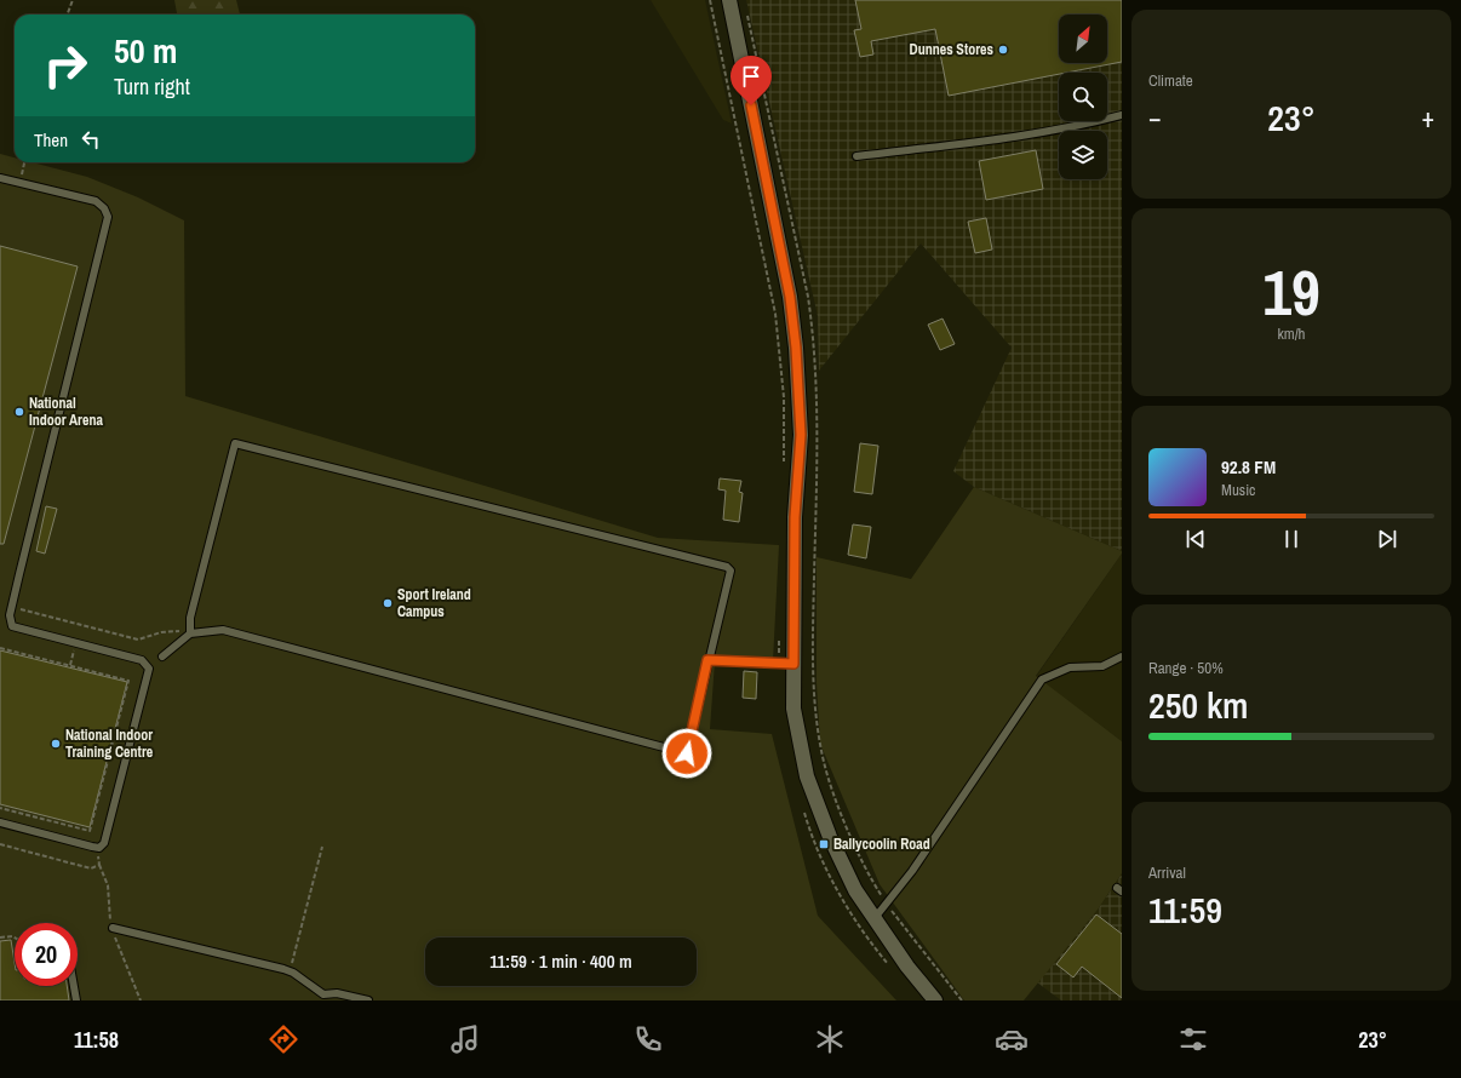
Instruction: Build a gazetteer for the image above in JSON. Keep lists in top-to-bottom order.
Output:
{
  "places": {
    "other": [
      "Dunnes Stores",
      "National Indoor Arena",
      "Sport Ireland Campus",
      "National Indoor Training Centre"
    ],
    "transit": ["Ballycoolin Road"]
  },
  "north": "top right",
  "page": {
    "tile": [
      "Climate",
      ["19", "km/h"],
      ["Range · 50%", "250 km"],
      ["Arrival", "11:59"]
    ],
    "turn": ["50 m", "Turn right"],
    "heat": ["−", "23°", "+"],
    "then": "Then",
    "song": ["92.8 FM", "Music"],
    "limit": "20",
    "trip": "11:59 · 1 min · 400 m",
    "tabs": ["11:58", "23°"]
  }
}
